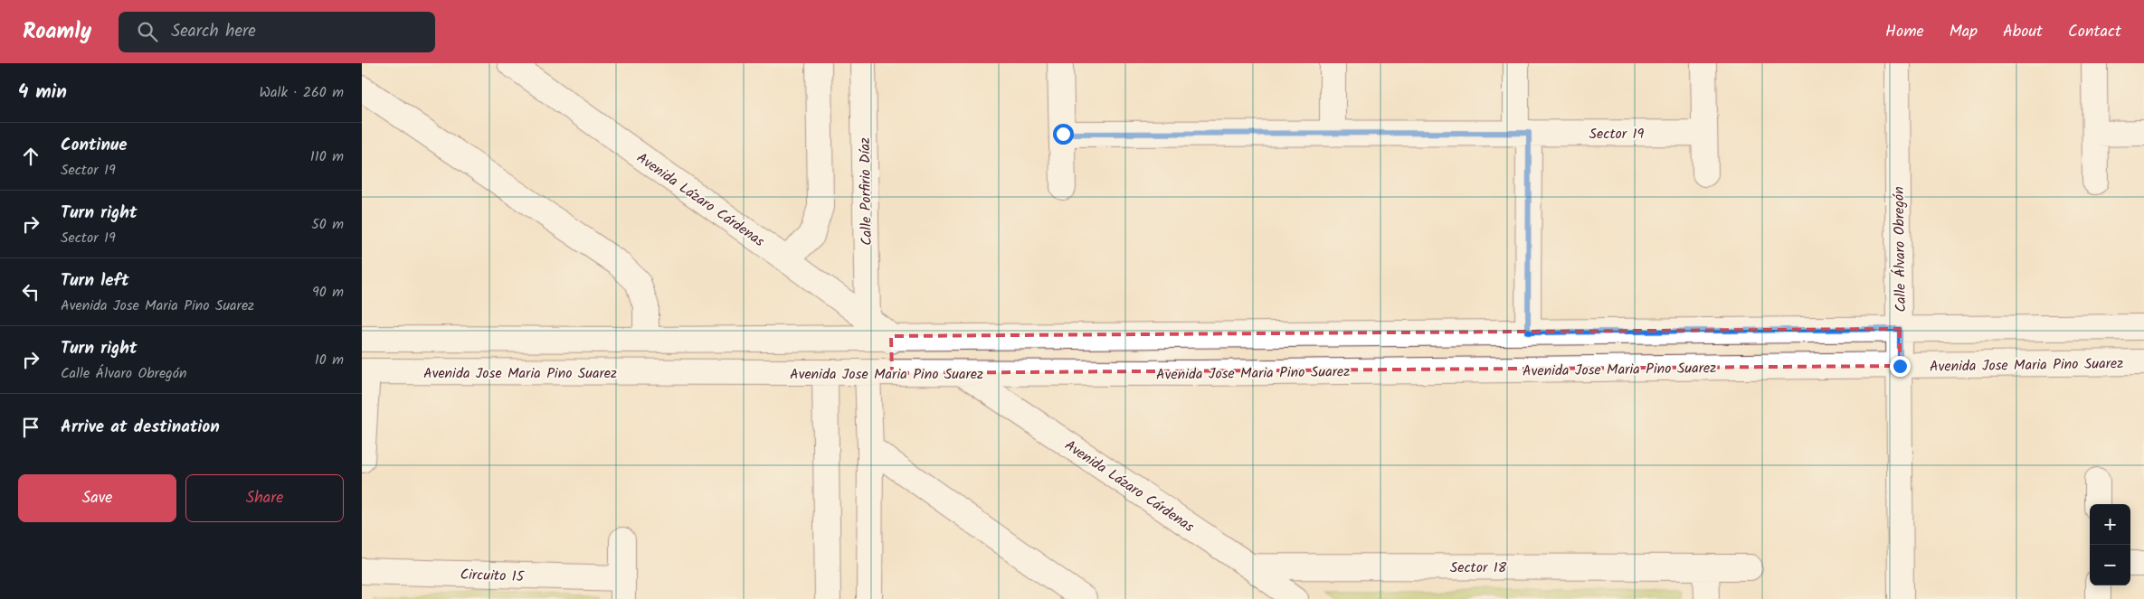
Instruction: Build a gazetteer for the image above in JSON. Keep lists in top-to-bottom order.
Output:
{
  "streets": {
    "street": [
      "Sector 19",
      "Calle Porfirio Díaz",
      "Avenida Lázaro Cárdenas",
      "Calle Álvaro Obregón",
      "Avenida Jose Maria Pino Suarez",
      "Sector 18",
      "Circuito 15"
    ]
  },
  "crossings": [
    ["Calle Porfirio Díaz", "Avenida Lázaro Cárdenas"],
    ["Avenida Lázaro Cárdenas", "Avenida Jose Maria Pino Suarez"],
    ["Avenida Lázaro Cárdenas", "Sector 18"],
    ["Calle Álvaro Obregón", "Avenida Jose Maria Pino Suarez"]
  ],
  "page": {
    "header": "Roamly",
    "search": "Search here",
    "nav": [
      "Home",
      "Map",
      "About",
      "Contact"
    ],
    "heading": ["4 min", "Walk · 260 m"],
    "list": [
      ["Continue", "Sector 19", "110 m"],
      ["Turn right", "Sector 19", "50 m"],
      ["Turn left", "Avenida Jose Maria Pino Suarez", "90 m"],
      ["Turn right", "Calle Álvaro Obregón", "10 m"],
      "Arrive at destination"
    ],
    "buttons": ["Save", "Share"],
    "map_buttons": ["+", "−"]
  }
}
